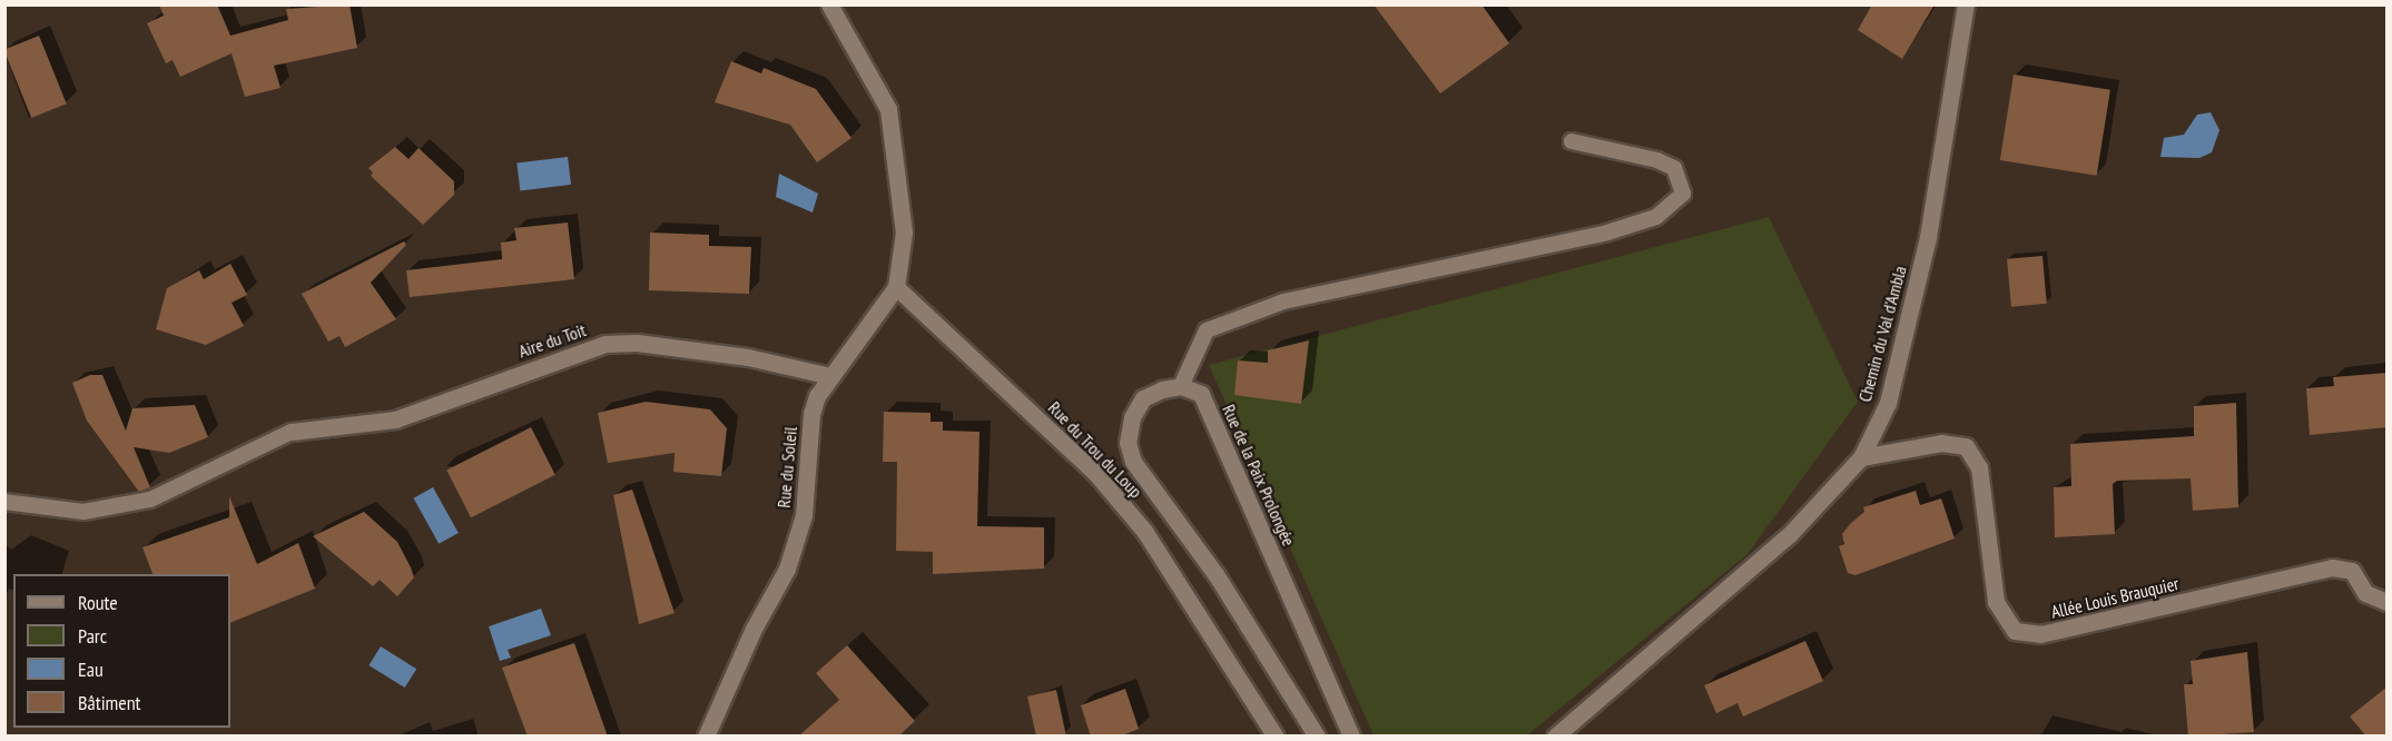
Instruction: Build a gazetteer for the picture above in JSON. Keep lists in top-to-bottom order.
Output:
{
  "streets": {
    "street": [
      "Chemin du Val d'Ambla",
      "Aire du Toit",
      "Rue du Trou du Loup",
      "Rue du Soleil",
      "Rue de la Paix Prolongée",
      "Allée Louis Brauquier"
    ]
  },
  "crossings": [
    ["Chemin du Val d'Ambla", "Allée Louis Brauquier"],
    ["Aire du Toit", "Rue du Soleil"],
    ["Rue du Trou du Loup", "Rue du Soleil"]
  ],
  "legend": [
    "Route",
    "Parc",
    "Eau",
    "Bâtiment"
  ]
}
